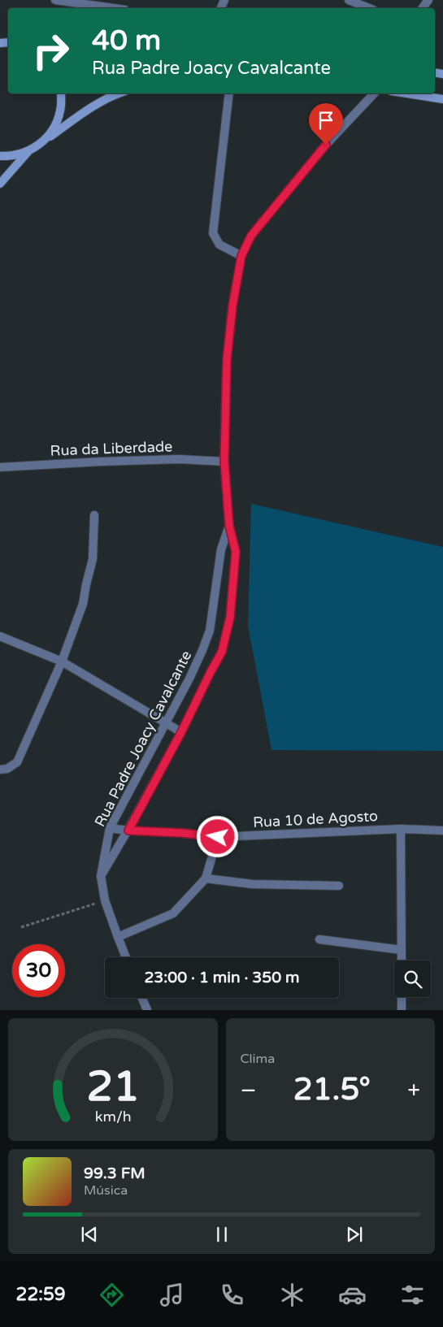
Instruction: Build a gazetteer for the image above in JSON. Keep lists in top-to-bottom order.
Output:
{
  "streets": {
    "street": ["Rua da Liberdade", "Rua Padre Joacy Cavalcante", "Rua 10 de Agosto"]
  },
  "crossings": [
    ["Rua da Liberdade", "Rua Padre Joacy Cavalcante"],
    ["Rua Padre Joacy Cavalcante", "Rua 10 de Agosto"]
  ],
  "page": {
    "turn": ["40 m", "Rua Padre Joacy Cavalcante"],
    "limit": "30",
    "trip": "23:00 · 1 min · 350 m",
    "tile": "Clima",
    "heat": ["−", "21.5°", "+"],
    "song": ["99.3 FM", "Música"],
    "tabs": "22:59",
    "gauge": ["21", "km/h"]
  }
}
